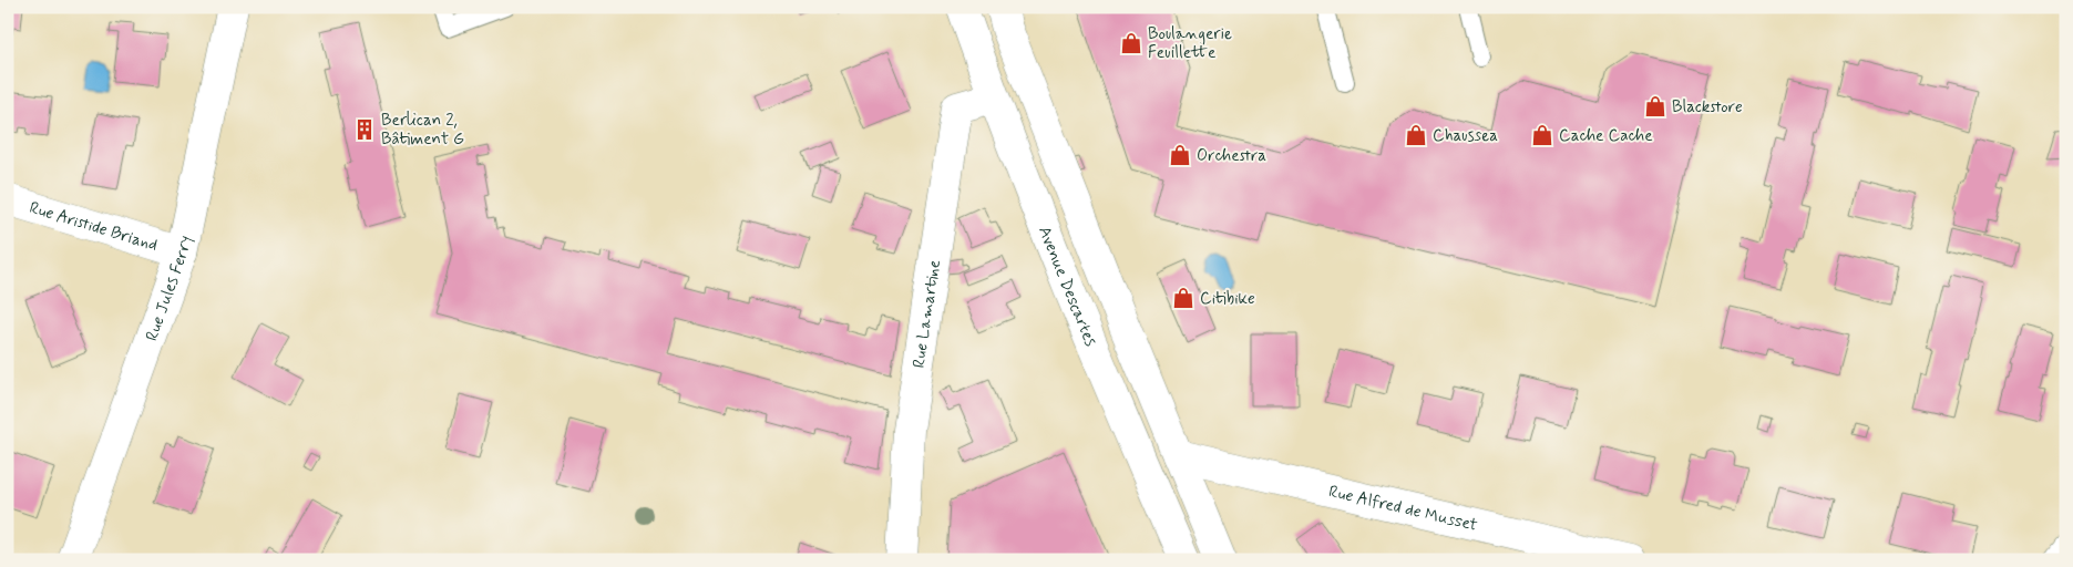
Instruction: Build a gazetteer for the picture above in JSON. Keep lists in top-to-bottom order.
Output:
{
  "streets": {
    "street": [
      "Rue Aristide Briand",
      "Avenue Descartes",
      "Rue Jules Ferry",
      "Rue Lamartine",
      "Rue Alfred de Musset"
    ]
  },
  "crossings": [
    ["Rue Aristide Briand", "Rue Jules Ferry"],
    ["Avenue Descartes", "Rue Lamartine"]
  ],
  "places": {
    "shop": [
      "Boulangerie Feuillette",
      "Blackstore",
      "Chaussea",
      "Cache Cache",
      "Orchestra",
      "Citibike"
    ],
    "building": ["Berlican 2, Bâtiment G"]
  }
}
